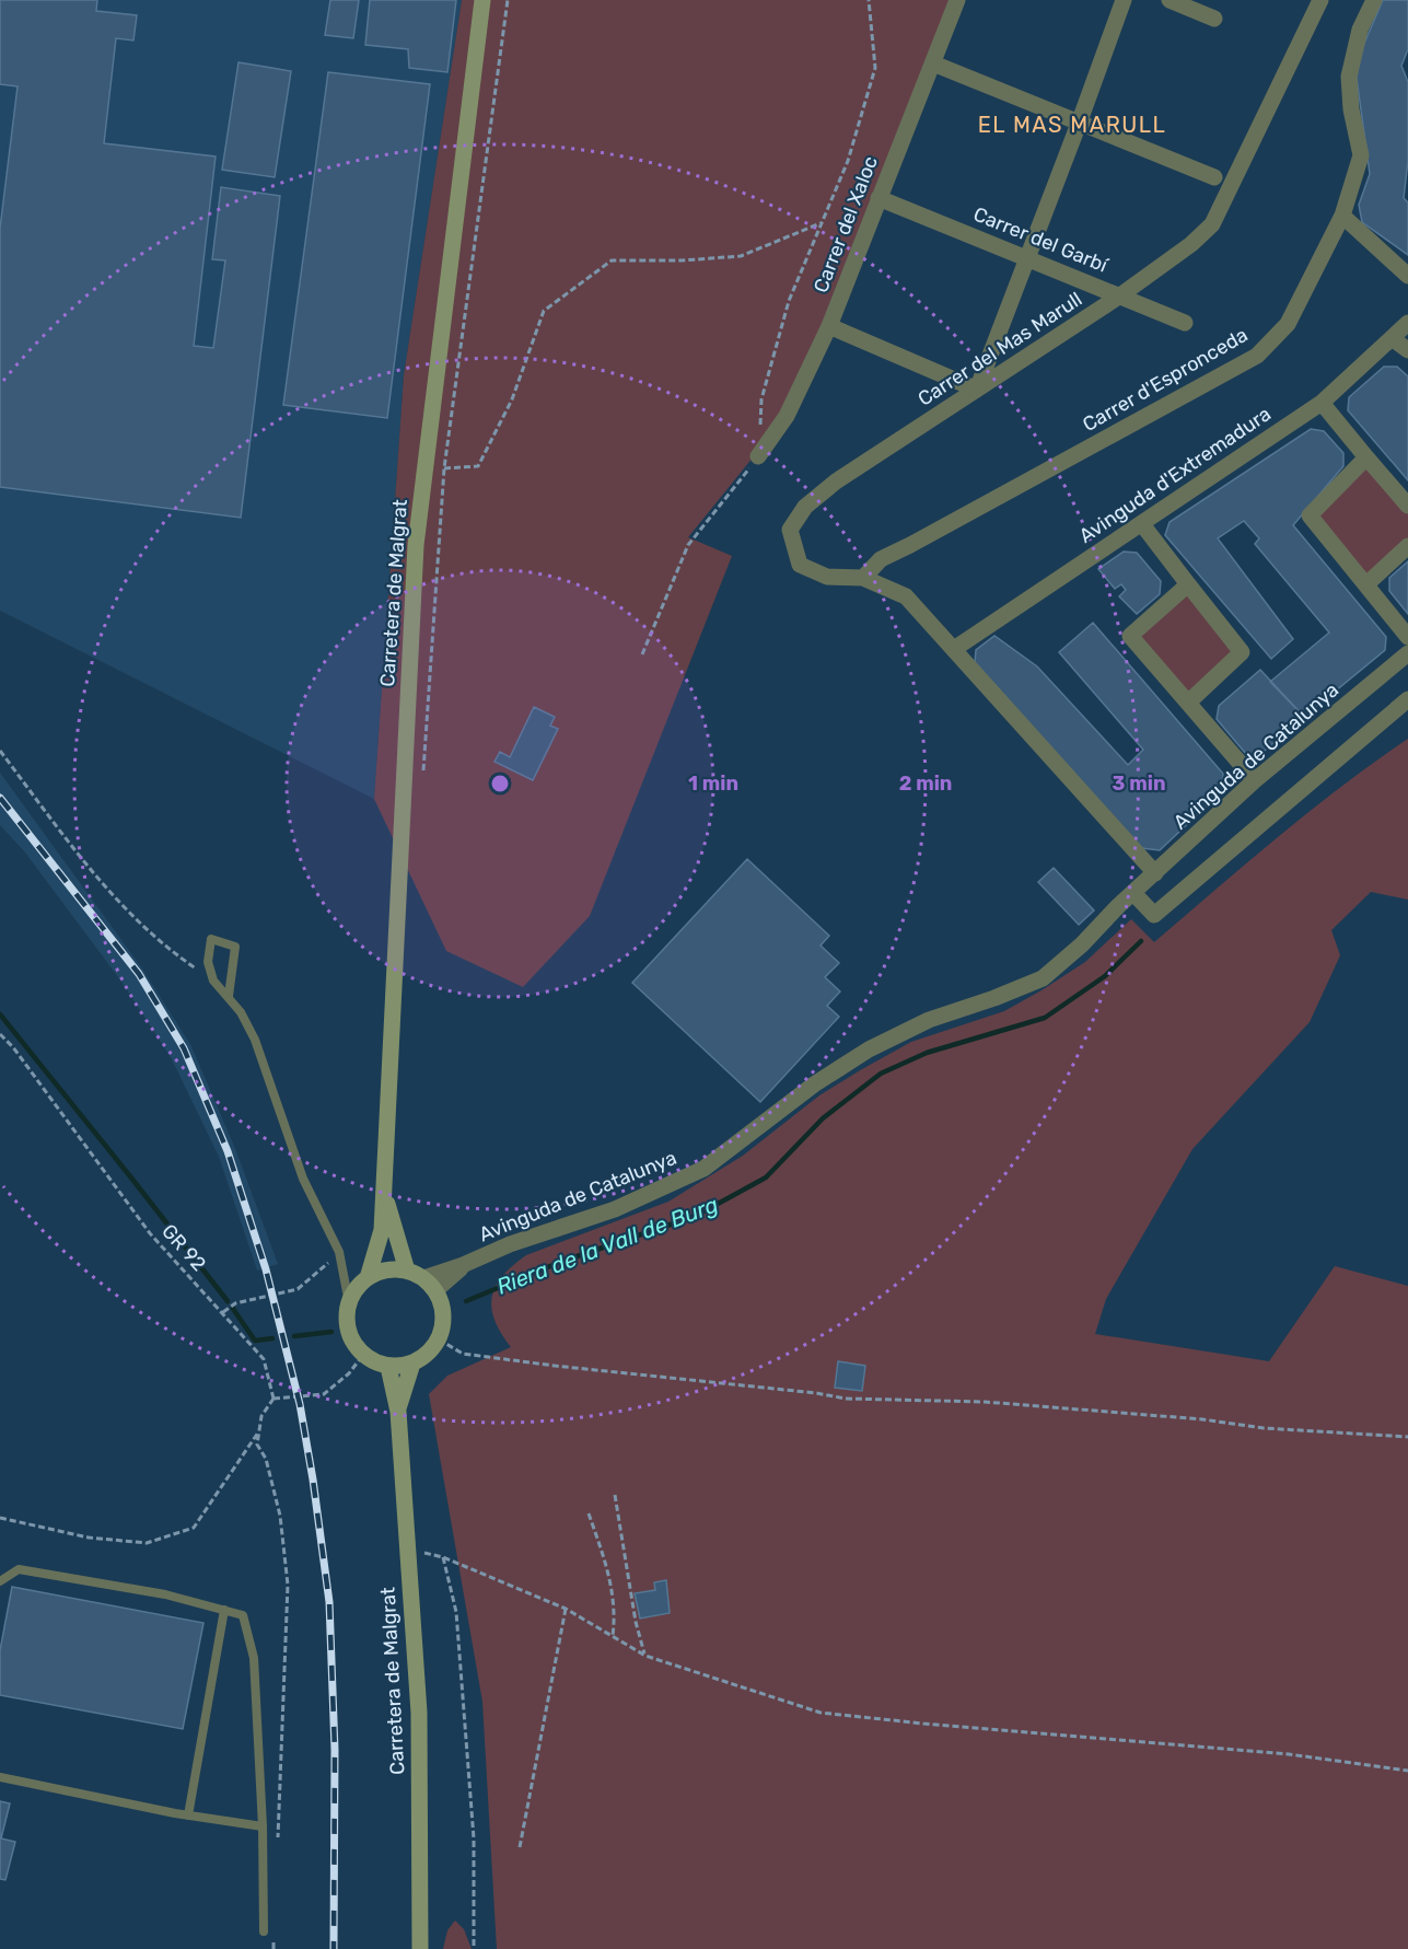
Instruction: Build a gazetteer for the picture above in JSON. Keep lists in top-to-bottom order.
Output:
{
  "streets": {
    "street": [
      "Carrer del Xaloc",
      "Carrer del Garbí",
      "Carrer del Mas Marull",
      "Carrer d'Espronceda",
      "Avinguda d'Extremadura",
      "Carretera de Malgrat",
      "Avinguda de Catalunya"
    ],
    "path": ["GR 92"]
  },
  "crossings": [
    ["Carrer del Xaloc", "Carrer del Garbí"],
    ["Carrer del Garbí", "Carrer del Mas Marull"],
    ["Carrer del Mas Marull", "Carrer d'Espronceda"],
    ["Carrer del Mas Marull", "Avinguda d'Extremadura"],
    ["Carrer del Mas Marull", "Avinguda de Catalunya"],
    ["Carretera de Malgrat", "Avinguda de Catalunya"]
  ],
  "districts": ["EL MAS MARULL"],
  "water": ["Riera de la Vall de Burg"],
  "rings": ["1 min", "2 min", "3 min"]
}
